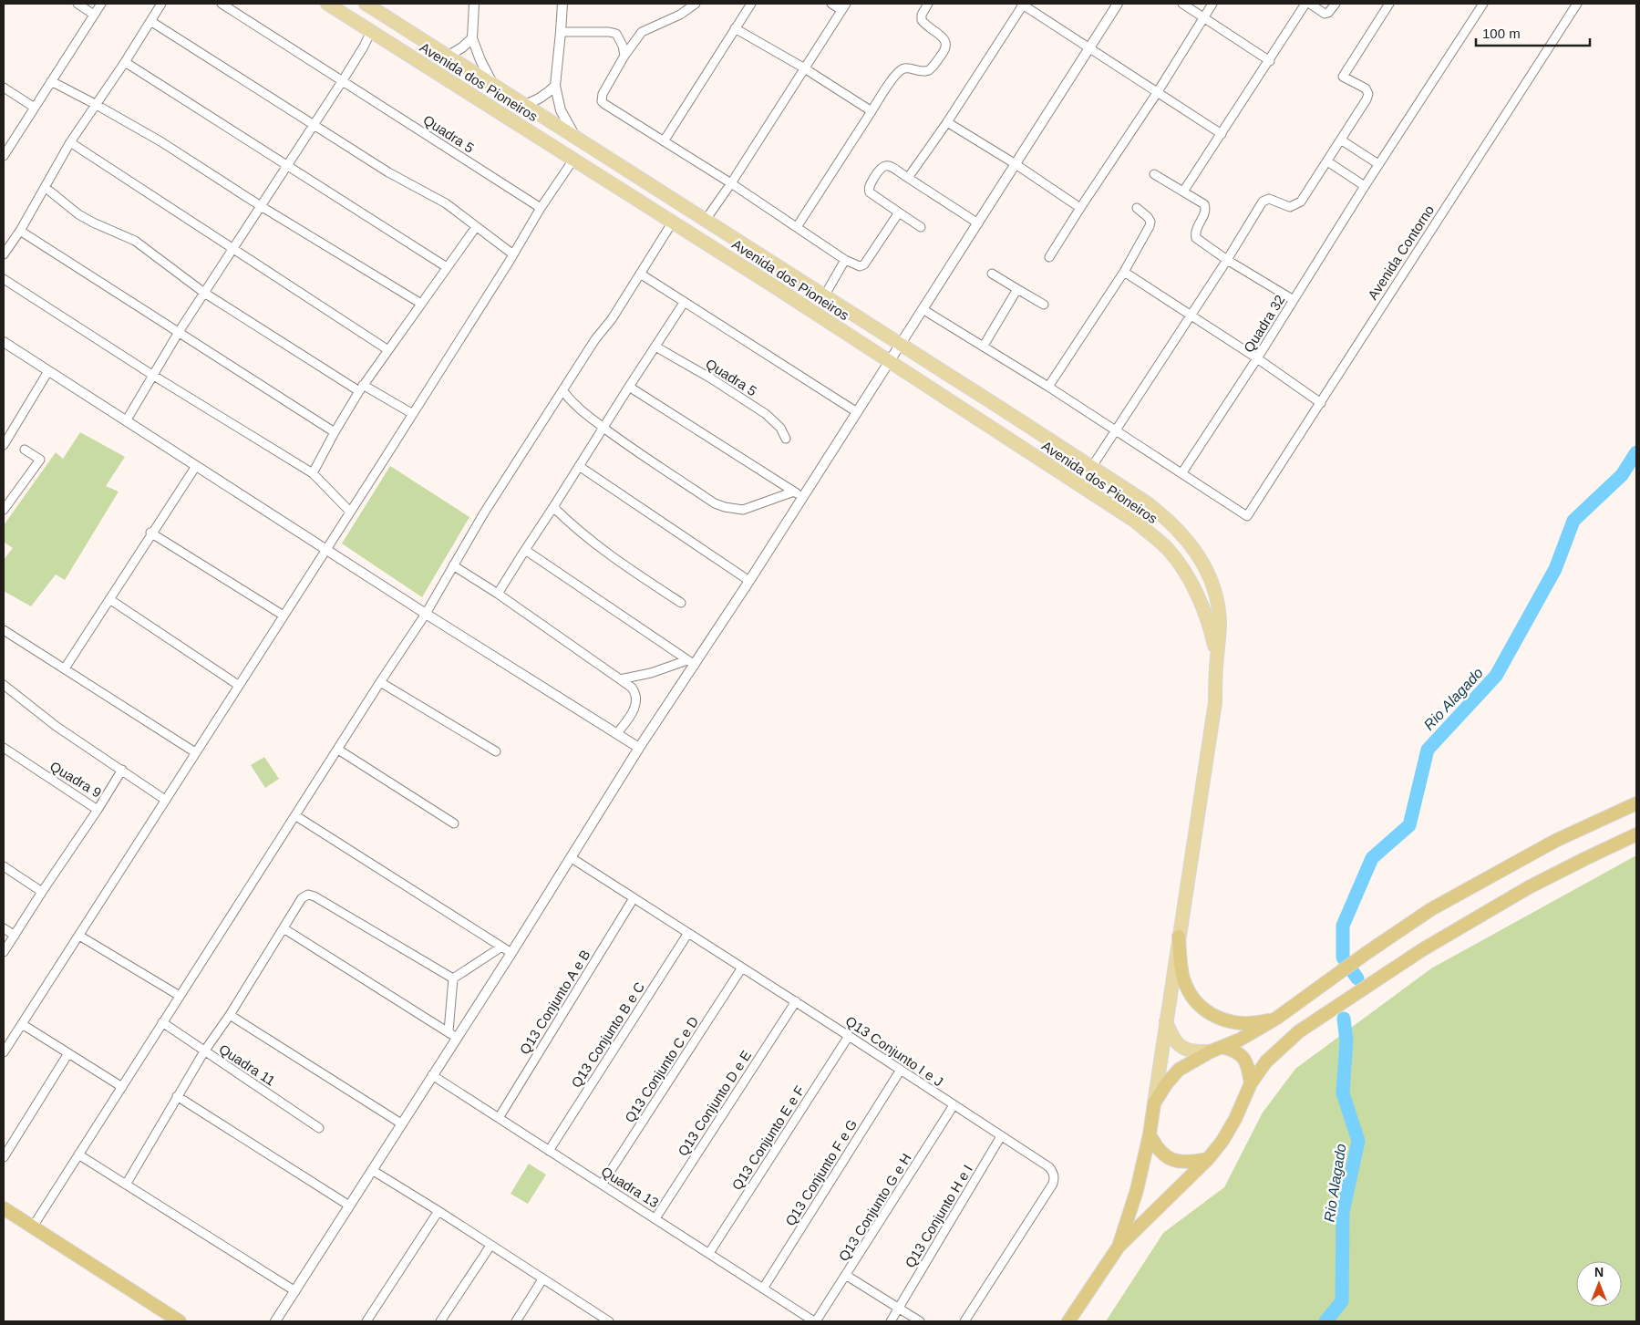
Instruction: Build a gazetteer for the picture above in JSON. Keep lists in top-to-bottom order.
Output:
{
  "streets": {
    "main road": ["Avenida dos Pioneiros"],
    "street": [
      "Quadra 5",
      "Avenida Contorno",
      "Quadra 32",
      "Quadra 9",
      "Q13 Conjunto A e B",
      "Q13 Conjunto B e C",
      "Q13 Conjunto I e J",
      "Quadra 11",
      "Q13 Conjunto C e D",
      "Q13 Conjunto D e E",
      "Q13 Conjunto E e F",
      "Q13 Conjunto F e G",
      "Quadra 13",
      "Q13 Conjunto G e H",
      "Q13 Conjunto H e I"
    ]
  },
  "crossings": [
    ["Avenida Contorno", "Quadra 32"],
    ["Q13 Conjunto A e B", "Q13 Conjunto I e J"],
    ["Q13 Conjunto A e B", "Quadra 13"],
    ["Q13 Conjunto B e C", "Q13 Conjunto I e J"],
    ["Q13 Conjunto B e C", "Quadra 13"],
    ["Q13 Conjunto I e J", "Q13 Conjunto C e D"],
    ["Q13 Conjunto I e J", "Q13 Conjunto D e E"],
    ["Q13 Conjunto I e J", "Q13 Conjunto E e F"],
    ["Q13 Conjunto I e J", "Q13 Conjunto F e G"],
    ["Q13 Conjunto I e J", "Q13 Conjunto G e H"],
    ["Q13 Conjunto I e J", "Q13 Conjunto H e I"],
    ["Q13 Conjunto C e D", "Quadra 13"],
    ["Q13 Conjunto D e E", "Quadra 13"],
    ["Q13 Conjunto E e F", "Quadra 13"],
    ["Q13 Conjunto F e G", "Quadra 13"],
    ["Quadra 13", "Q13 Conjunto G e H"]
  ],
  "water": ["Rio Alagado"],
  "scale_bar": "100 m",
  "north": "top"
}
